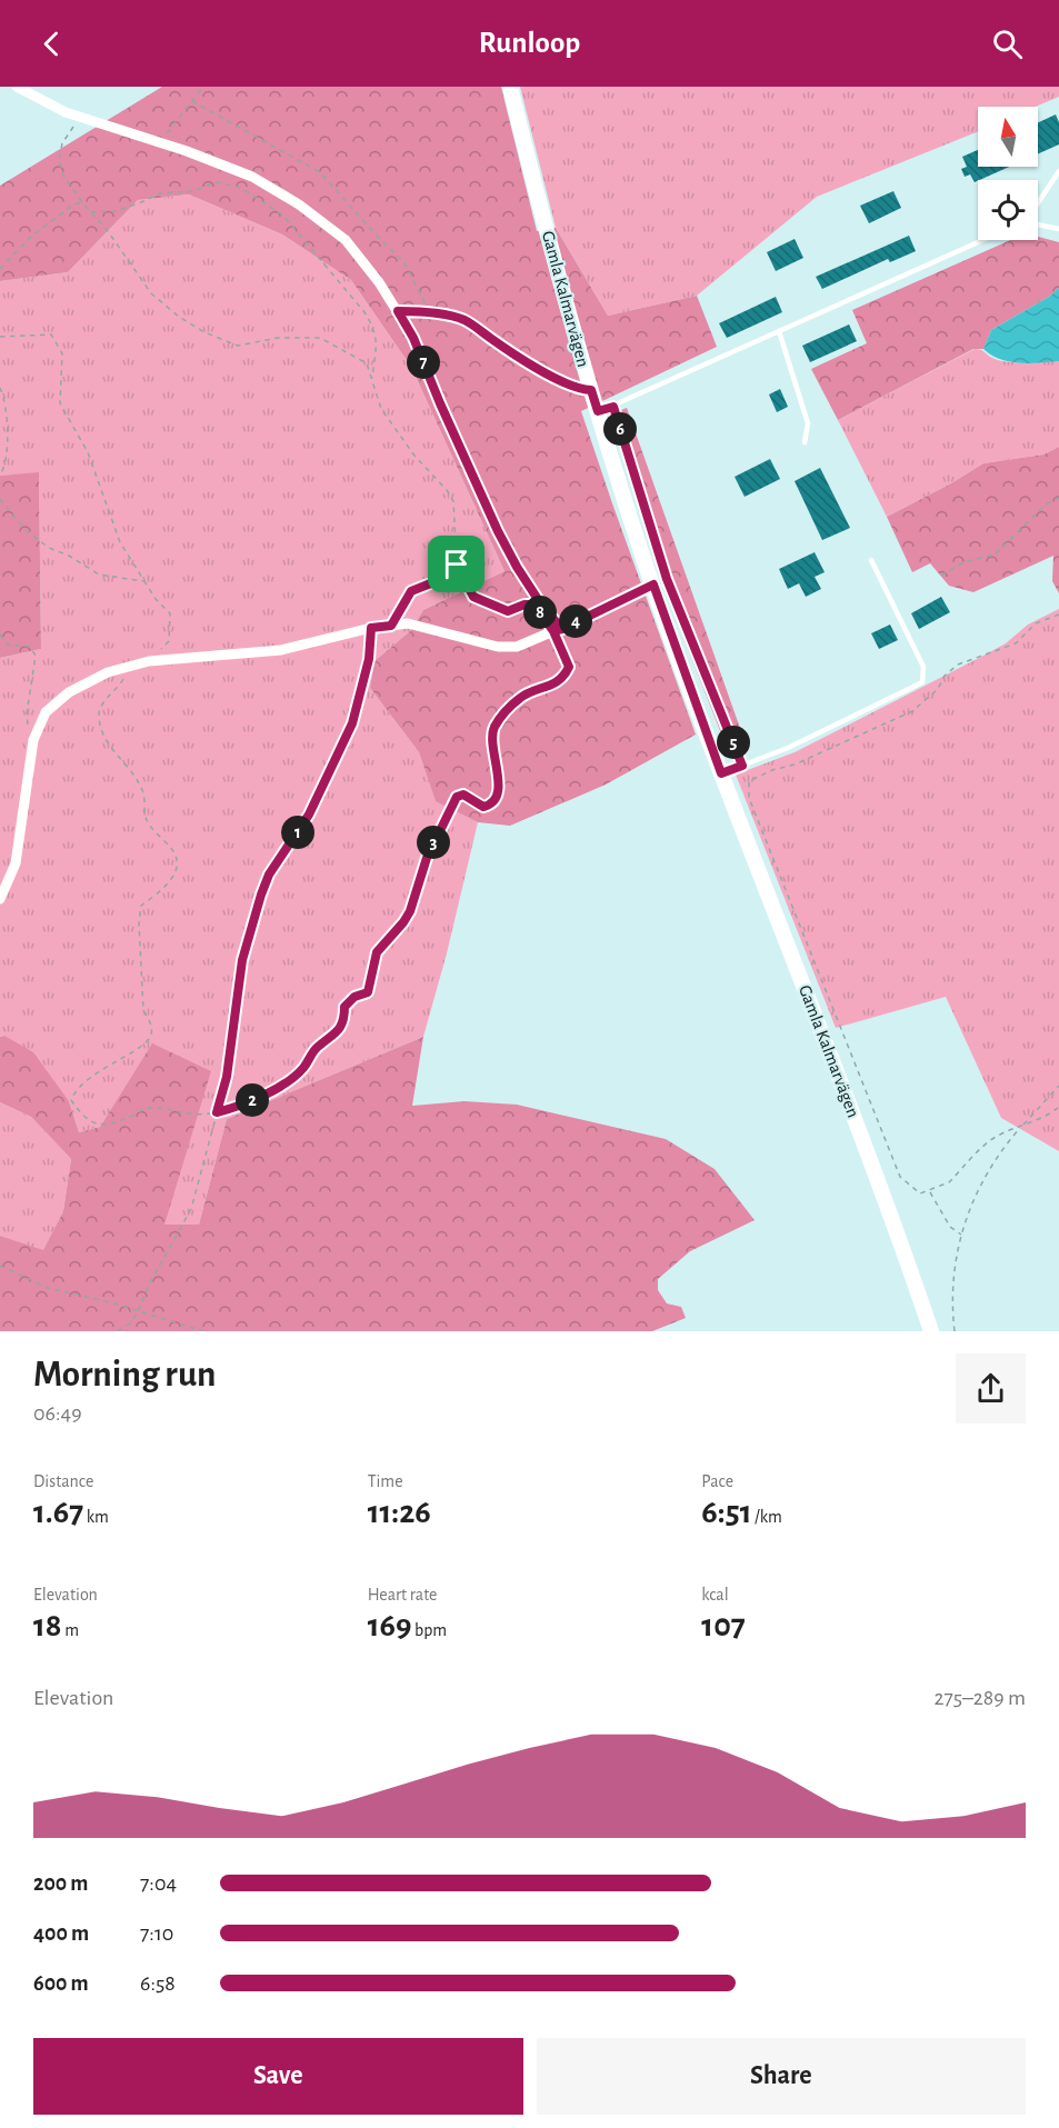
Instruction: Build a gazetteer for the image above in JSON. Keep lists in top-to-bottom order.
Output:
{
  "streets": {
    "street": ["Gamla Kalmarvägen"]
  },
  "north": "top",
  "page": {
    "header": "Runloop",
    "pins": [
      "7",
      "6",
      "8",
      "4",
      "5",
      "1",
      "3",
      "2"
    ],
    "heading": ["Morning run", "06:49"],
    "stats": [
      ["Distance", "1.67 km"],
      ["Time", "11:26"],
      ["Pace", "6:51 /km"],
      ["Elevation", "18 m"],
      ["Heart rate", "169 bpm"],
      ["kcal", "107"]
    ],
    "chart": ["Elevation", "275–289 m"],
    "list": [
      {
        "name": "200 m",
        "note": "7:04"
      },
      {
        "name": "400 m",
        "note": "7:10"
      },
      {
        "name": "600 m",
        "note": "6:58"
      }
    ],
    "buttons": ["Save", "Share"]
  }
}
